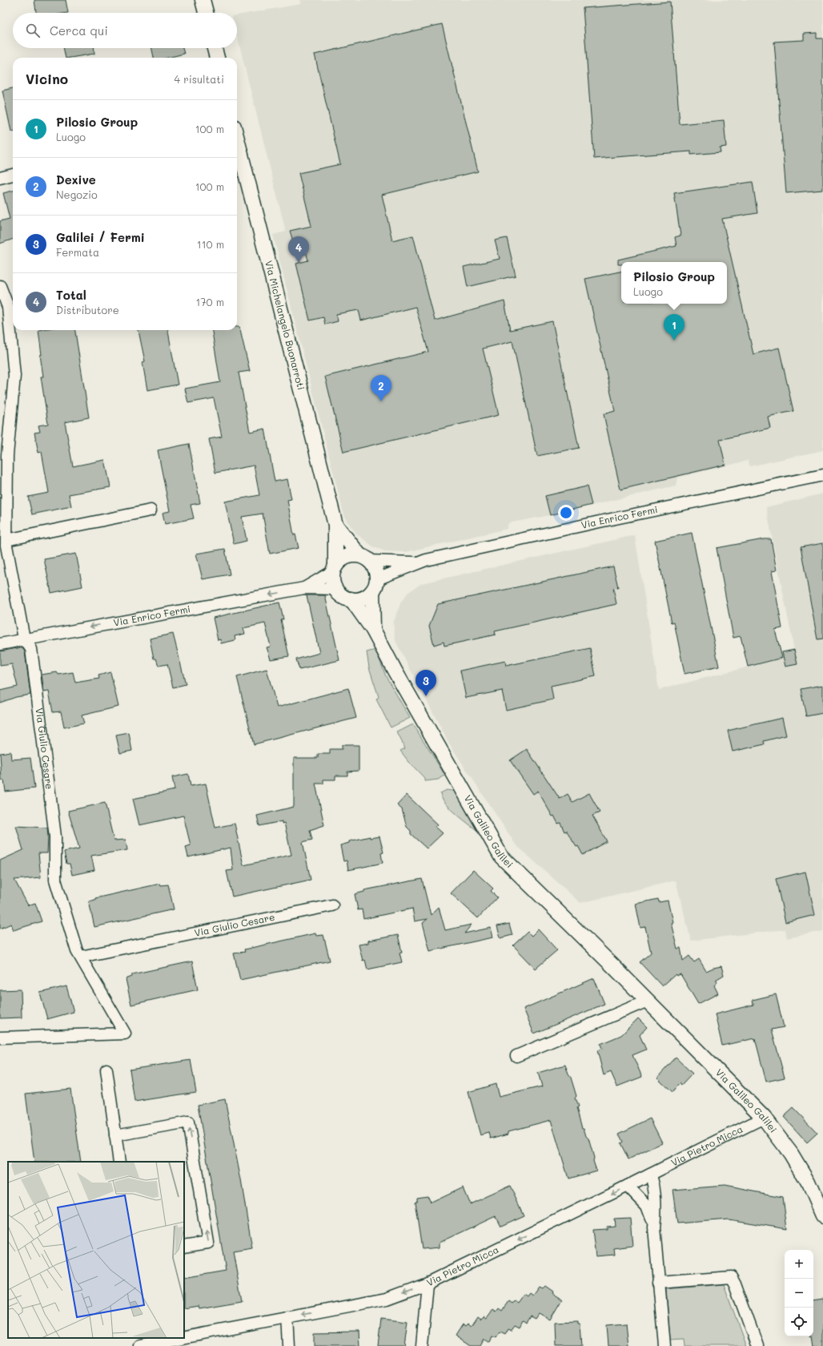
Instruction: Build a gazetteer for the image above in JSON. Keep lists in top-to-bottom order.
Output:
{
  "streets": {
    "street": [
      "Via Michelangelo Buonarroti",
      "Via Enrico Fermi",
      "Via Giulio Cesare",
      "Via Galileo Galilei",
      "Via Pietro Micca"
    ]
  },
  "crossings": [
    ["Via Michelangelo Buonarroti", "Via Enrico Fermi"],
    ["Via Michelangelo Buonarroti", "Via Galileo Galilei"],
    ["Via Enrico Fermi", "Via Giulio Cesare"],
    ["Via Enrico Fermi", "Via Galileo Galilei"],
    ["Via Galileo Galilei", "Via Pietro Micca"]
  ],
  "one_way": ["Via Pietro Micca"],
  "page": {
    "search": "Cerca qui",
    "heading": ["Vicino", "4 risultati"],
    "list": [
      {
        "mark": "1",
        "name": "Pilosio Group",
        "note": "Luogo",
        "value": "100 m"
      },
      {
        "mark": "2",
        "name": "Dexive",
        "note": "Negozio",
        "value": "100 m"
      },
      {
        "mark": "3",
        "name": "Galilei / Fermi",
        "note": "Fermata",
        "value": "110 m"
      },
      {
        "mark": "4",
        "name": "Total",
        "note": "Distributore",
        "value": "170 m"
      }
    ],
    "pins": [
      "4",
      "1",
      "2",
      "3"
    ],
    "popup": ["Pilosio Group", "Luogo"],
    "map_buttons": ["+", "−"]
  }
}
